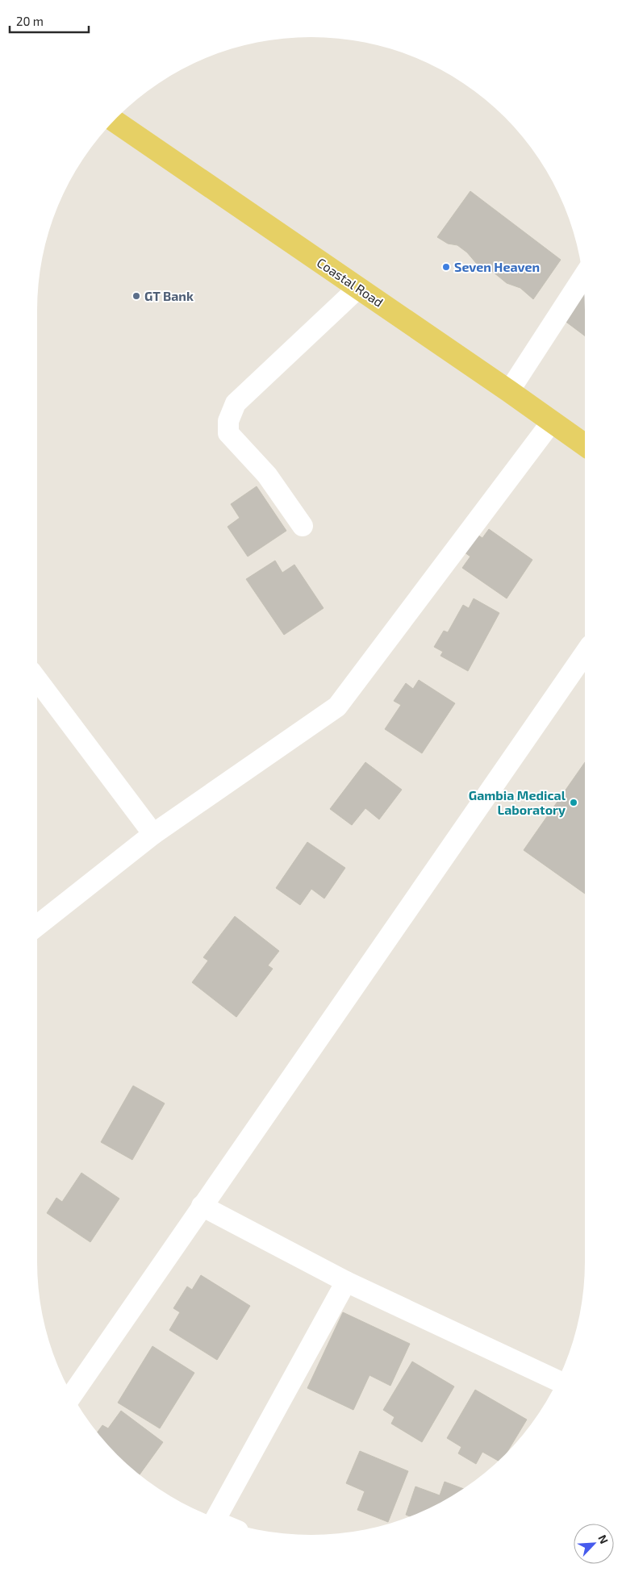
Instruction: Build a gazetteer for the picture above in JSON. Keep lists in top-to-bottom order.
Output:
{
  "streets": {
    "main road": ["Coastal Road"]
  },
  "places": ["Seven Heaven", "GT Bank", "Gambia Medical Laboratory"],
  "scale_bar": "20 m",
  "north": "top right"
}
